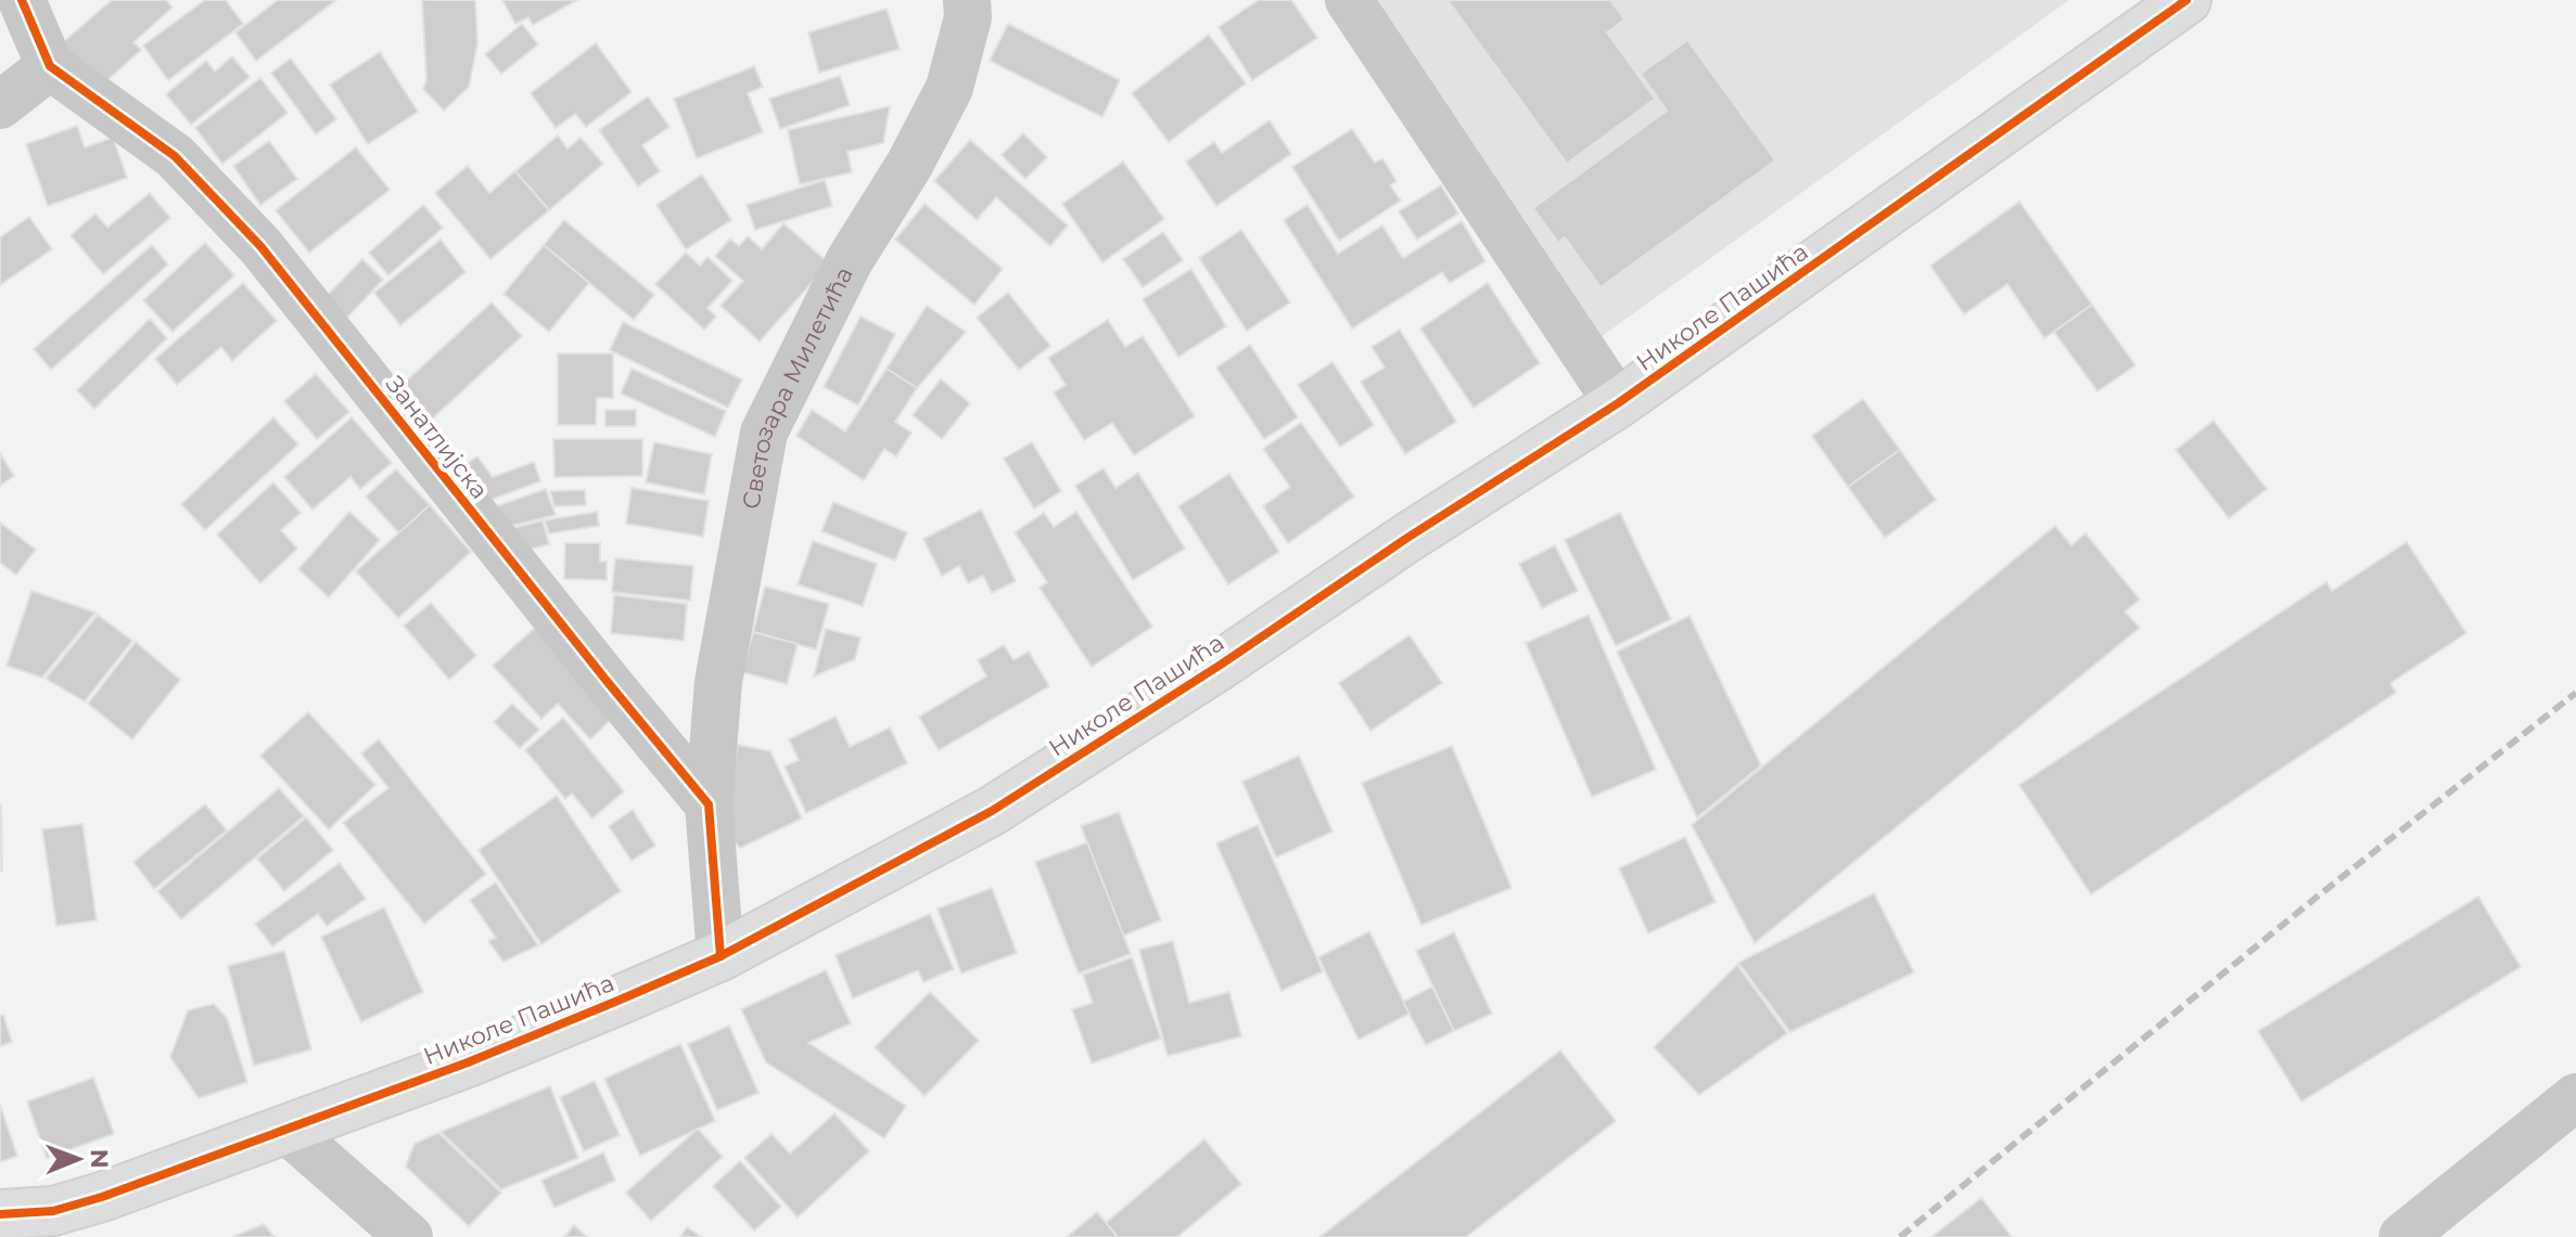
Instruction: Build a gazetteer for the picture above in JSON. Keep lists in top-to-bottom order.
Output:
{
  "streets": {
    "main road": ["Николе Пашића"],
    "street": ["Светозара Милетића", "Занатлијска"]
  },
  "crossings": [
    ["Светозара Милетића", "Занатлијска"]
  ],
  "north": "right"
}
